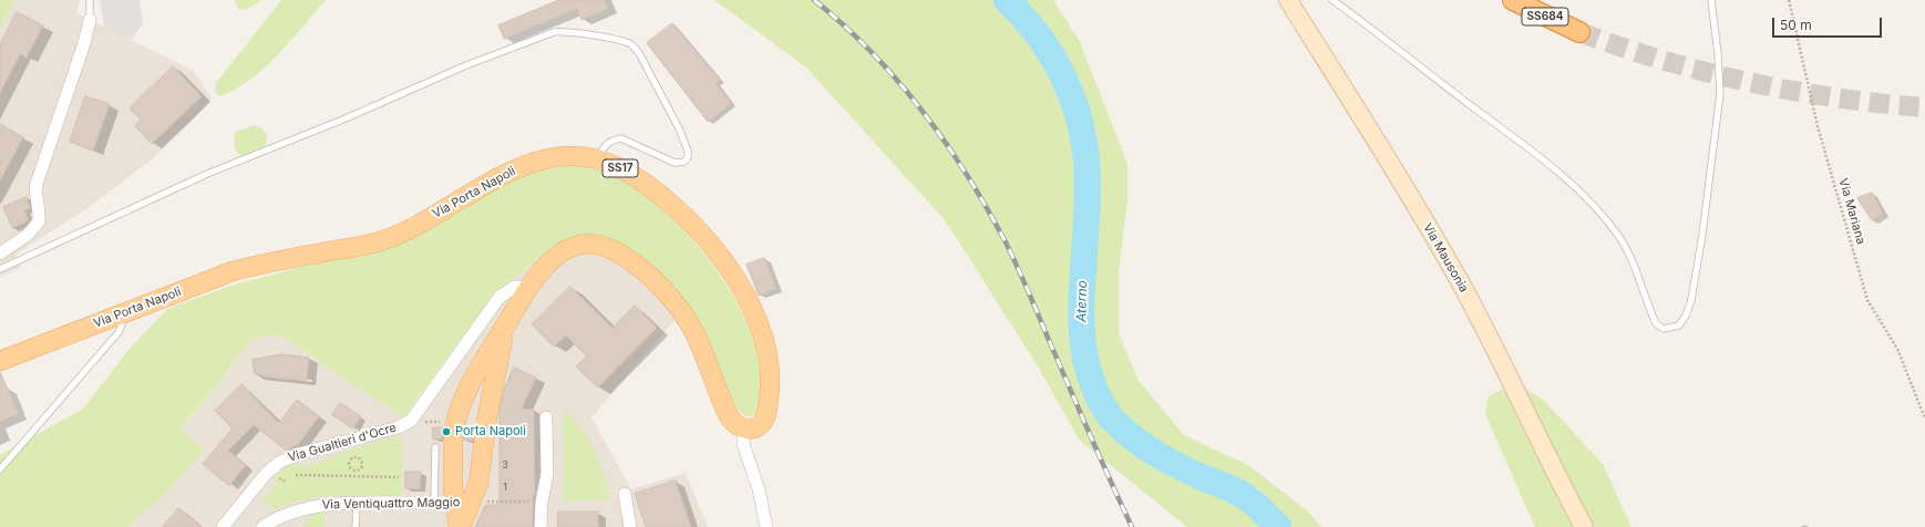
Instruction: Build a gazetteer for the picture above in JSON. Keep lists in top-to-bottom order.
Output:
{
  "streets": {
    "highway": ["SS684"],
    "main road": ["SS17", "Via Porta Napoli", "Via Mausonia"],
    "street": ["Via Gualtieri d'Ocre", "Via Ventiquattro Maggio"],
    "path": ["Via Mariana"]
  },
  "water": ["Aterno"],
  "places": ["Porta Napoli"],
  "house_numbers": ["3", "1"],
  "scale_bar": "50 m"
}
